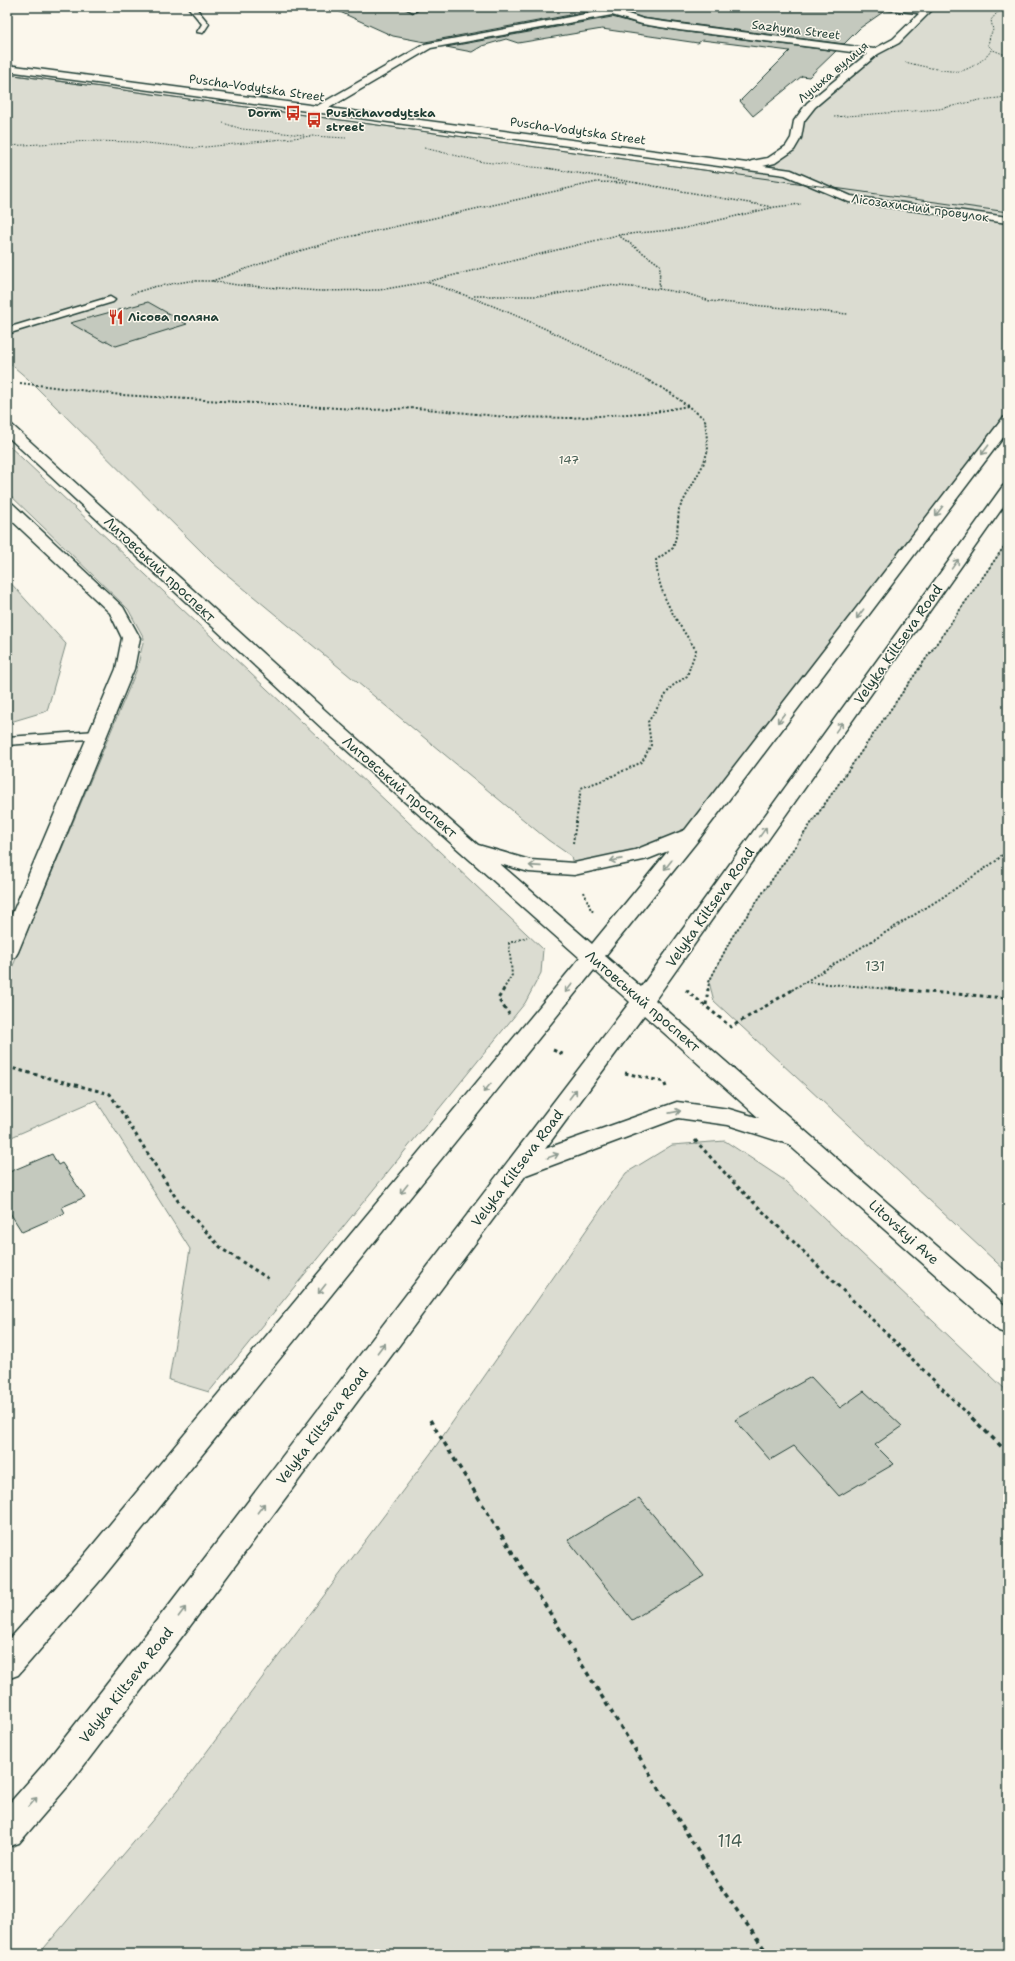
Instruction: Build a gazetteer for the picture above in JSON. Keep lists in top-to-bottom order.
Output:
{
  "streets": {
    "main road": [
      "Sazhyna Street",
      "Луцька вулиця",
      "Puscha-Vodytska Street",
      "Лісозахисний провулок",
      "Литовський проспект",
      "Velyka Kiltseva Road",
      "Litovskyi Ave"
    ]
  },
  "crossings": [
    ["Sazhyna Street", "Луцька вулиця"],
    ["Луцька вулиця", "Puscha-Vodytska Street"],
    ["Луцька вулиця", "Лісозахисний провулок"],
    ["Puscha-Vodytska Street", "Лісозахисний провулок"],
    ["Литовський проспект", "Velyka Kiltseva Road"],
    ["Литовський проспект", "Litovskyi Ave"]
  ],
  "parks": ["147", "131", "114"],
  "places": {
    "bus stop": ["Dorm", "Pushchavodytska street"],
    "restaurant": ["Лісова поляна"]
  }
}
